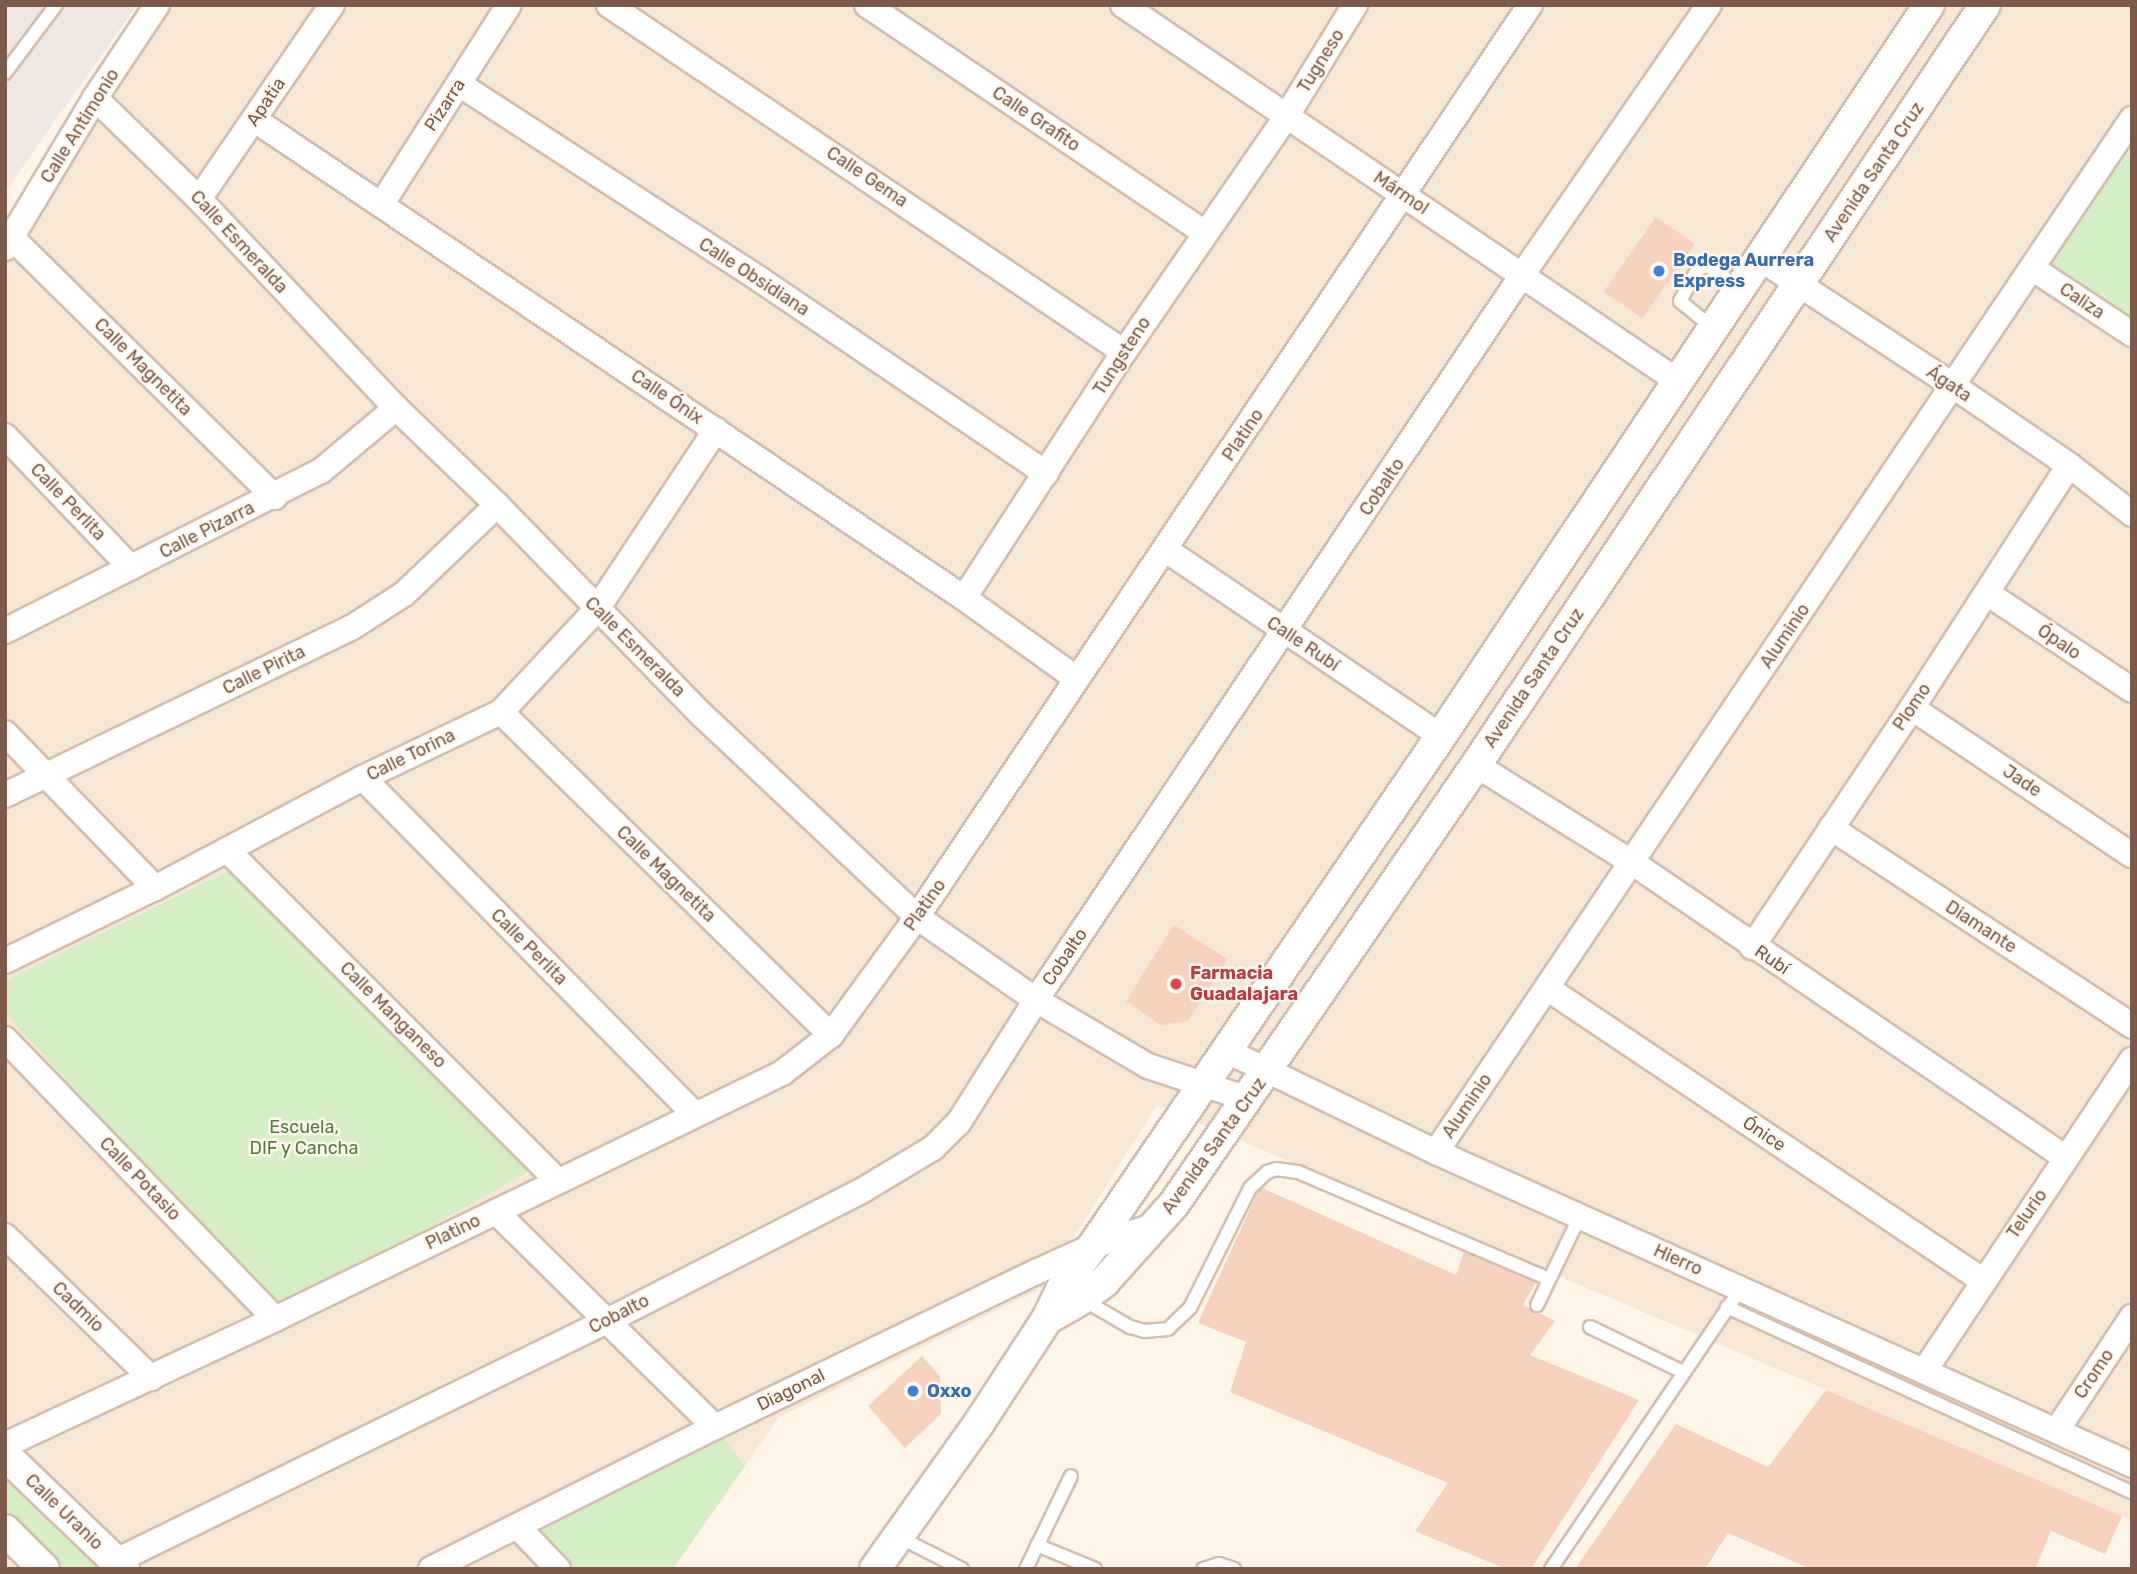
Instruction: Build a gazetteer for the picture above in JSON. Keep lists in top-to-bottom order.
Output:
{
  "streets": {
    "street": [
      "Tugneso",
      "Apatia",
      "Pizarra",
      "Calle Grafito",
      "Calle Antimonio",
      "Avenida Santa Cruz",
      "Calle Gema",
      "Mármol",
      "Calle Esmeralda",
      "Calle Obsidiana",
      "Caliza",
      "Tungsteno",
      "Calle Magnetita",
      "Ágata",
      "Calle Ónix",
      "Platino",
      "Cobalto",
      "Calle Perlita",
      "Calle Pizarra",
      "Aluminio",
      "Ópalo",
      "Calle Rubí",
      "Calle Pirita",
      "Plomo",
      "Calle Torina",
      "Jade",
      "Diamante",
      "Rubí",
      "Calle Manganeso",
      "Ónice",
      "Calle Potasio",
      "Telurio",
      "Hierro",
      "Cadmio",
      "Cromo",
      "Diagonal",
      "Calle Uranio"
    ]
  },
  "crossings": [
    ["Tugneso", "Mármol"],
    ["Tugneso", "Tungsteno"],
    ["Apatia", "Calle Esmeralda"],
    ["Apatia", "Calle Ónix"],
    ["Pizarra", "Calle Obsidiana"],
    ["Pizarra", "Calle Ónix"],
    ["Calle Grafito", "Tungsteno"],
    ["Calle Antimonio", "Calle Esmeralda"],
    ["Calle Antimonio", "Calle Magnetita"],
    ["Avenida Santa Cruz", "Mármol"],
    ["Avenida Santa Cruz", "Calle Esmeralda"],
    ["Avenida Santa Cruz", "Ágata"],
    ["Avenida Santa Cruz", "Calle Rubí"],
    ["Avenida Santa Cruz", "Rubí"],
    ["Avenida Santa Cruz", "Hierro"],
    ["Avenida Santa Cruz", "Diagonal"],
    ["Calle Gema", "Tungsteno"],
    ["Mármol", "Tungsteno"],
    ["Mármol", "Platino"],
    ["Mármol", "Cobalto"],
    ["Calle Esmeralda", "Platino"],
    ["Calle Esmeralda", "Cobalto"],
    ["Calle Esmeralda", "Calle Pizarra"],
    ["Calle Esmeralda", "Calle Pirita"],
    ["Calle Esmeralda", "Calle Torina"],
    ["Calle Obsidiana", "Tungsteno"],
    ["Caliza", "Aluminio"],
    ["Tungsteno", "Calle Ónix"],
    ["Calle Magnetita", "Platino"],
    ["Calle Magnetita", "Calle Pizarra"],
    ["Calle Magnetita", "Calle Torina"],
    ["Ágata", "Aluminio"],
    ["Ágata", "Plomo"],
    ["Calle Ónix", "Platino"],
    ["Calle Ónix", "Calle Torina"],
    ["Platino", "Calle Perlita"],
    ["Platino", "Calle Rubí"],
    ["Platino", "Calle Manganeso"],
    ["Platino", "Calle Potasio"],
    ["Platino", "Cadmio"],
    ["Cobalto", "Calle Rubí"],
    ["Cobalto", "Calle Uranio"],
    ["Calle Perlita", "Calle Pizarra"],
    ["Calle Perlita", "Calle Torina"],
    ["Aluminio", "Rubí"],
    ["Aluminio", "Ónice"],
    ["Aluminio", "Hierro"],
    ["Ópalo", "Plomo"],
    ["Plomo", "Jade"],
    ["Plomo", "Diamante"],
    ["Plomo", "Rubí"],
    ["Calle Torina", "Calle Manganeso"],
    ["Rubí", "Telurio"],
    ["Ónice", "Telurio"],
    ["Telurio", "Hierro"],
    ["Hierro", "Cromo"]
  ],
  "parks": ["Escuela, DIF y Cancha"],
  "places": ["Bodega Aurrera Express", "Farmacia Guadalajara", "Oxxo"]
}
